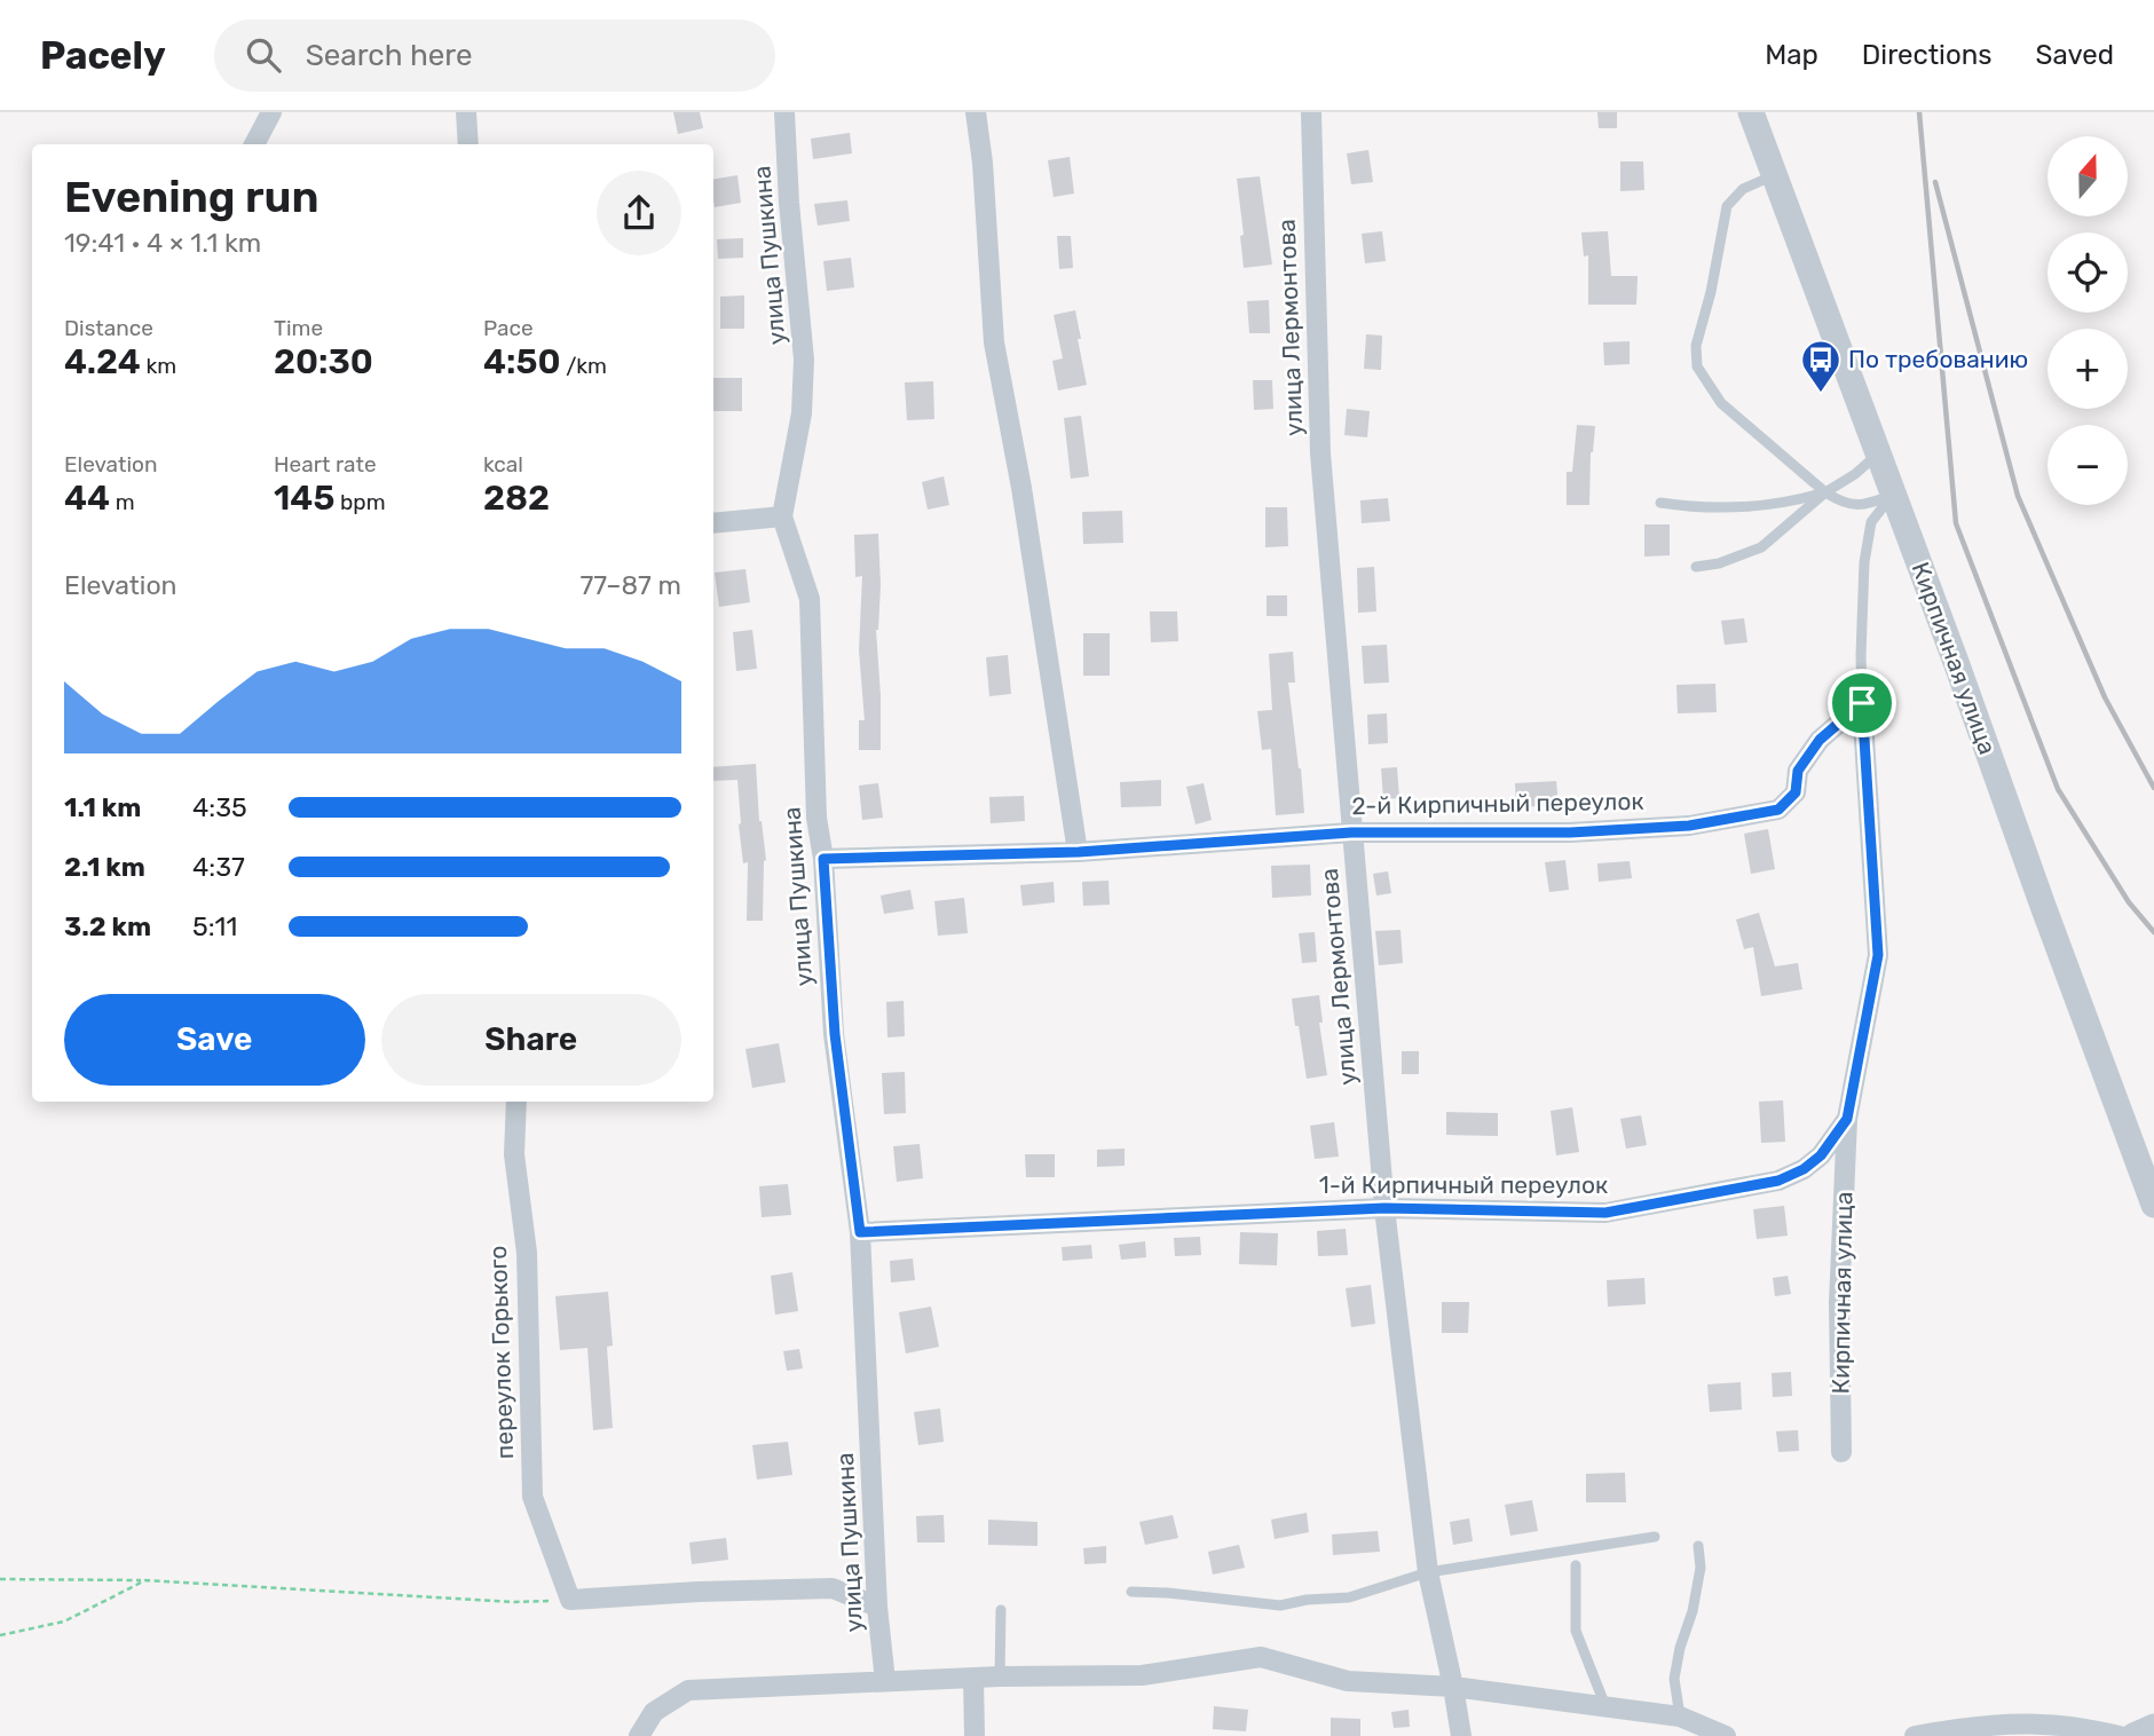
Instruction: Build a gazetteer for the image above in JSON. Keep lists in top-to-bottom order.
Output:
{
  "streets": {
    "street": [
      "улица Пушкина",
      "улица Лермонтова",
      "Кирпичная улица",
      "2-й Кирпичный переулок",
      "1-й Кирпичный переулок",
      "переулок Горького"
    ]
  },
  "crossings": [
    ["улица Пушкина", "2-й Кирпичный переулок"],
    ["улица Пушкина", "1-й Кирпичный переулок"],
    ["улица Лермонтова", "2-й Кирпичный переулок"],
    ["улица Лермонтова", "1-й Кирпичный переулок"],
    ["Кирпичная улица", "2-й Кирпичный переулок"],
    ["Кирпичная улица", "1-й Кирпичный переулок"]
  ],
  "places": {
    "bus stop": ["По требованию"]
  },
  "north": "top",
  "page": {
    "header": "Pacely",
    "search": "Search here",
    "nav": ["Map", "Directions", "Saved"],
    "map_buttons": ["+", "−"],
    "heading": ["Evening run", "19:41 · 4 × 1.1 km"],
    "stats": [
      ["Distance", "4.24 km"],
      ["Time", "20:30"],
      ["Pace", "4:50 /km"],
      ["Elevation", "44 m"],
      ["Heart rate", "145 bpm"],
      ["kcal", "282"]
    ],
    "chart": ["Elevation", "77–87 m"],
    "list": [
      {
        "name": "1.1 km",
        "note": "4:35"
      },
      {
        "name": "2.1 km",
        "note": "4:37"
      },
      {
        "name": "3.2 km",
        "note": "5:11"
      }
    ],
    "buttons": ["Save", "Share"]
  }
}
